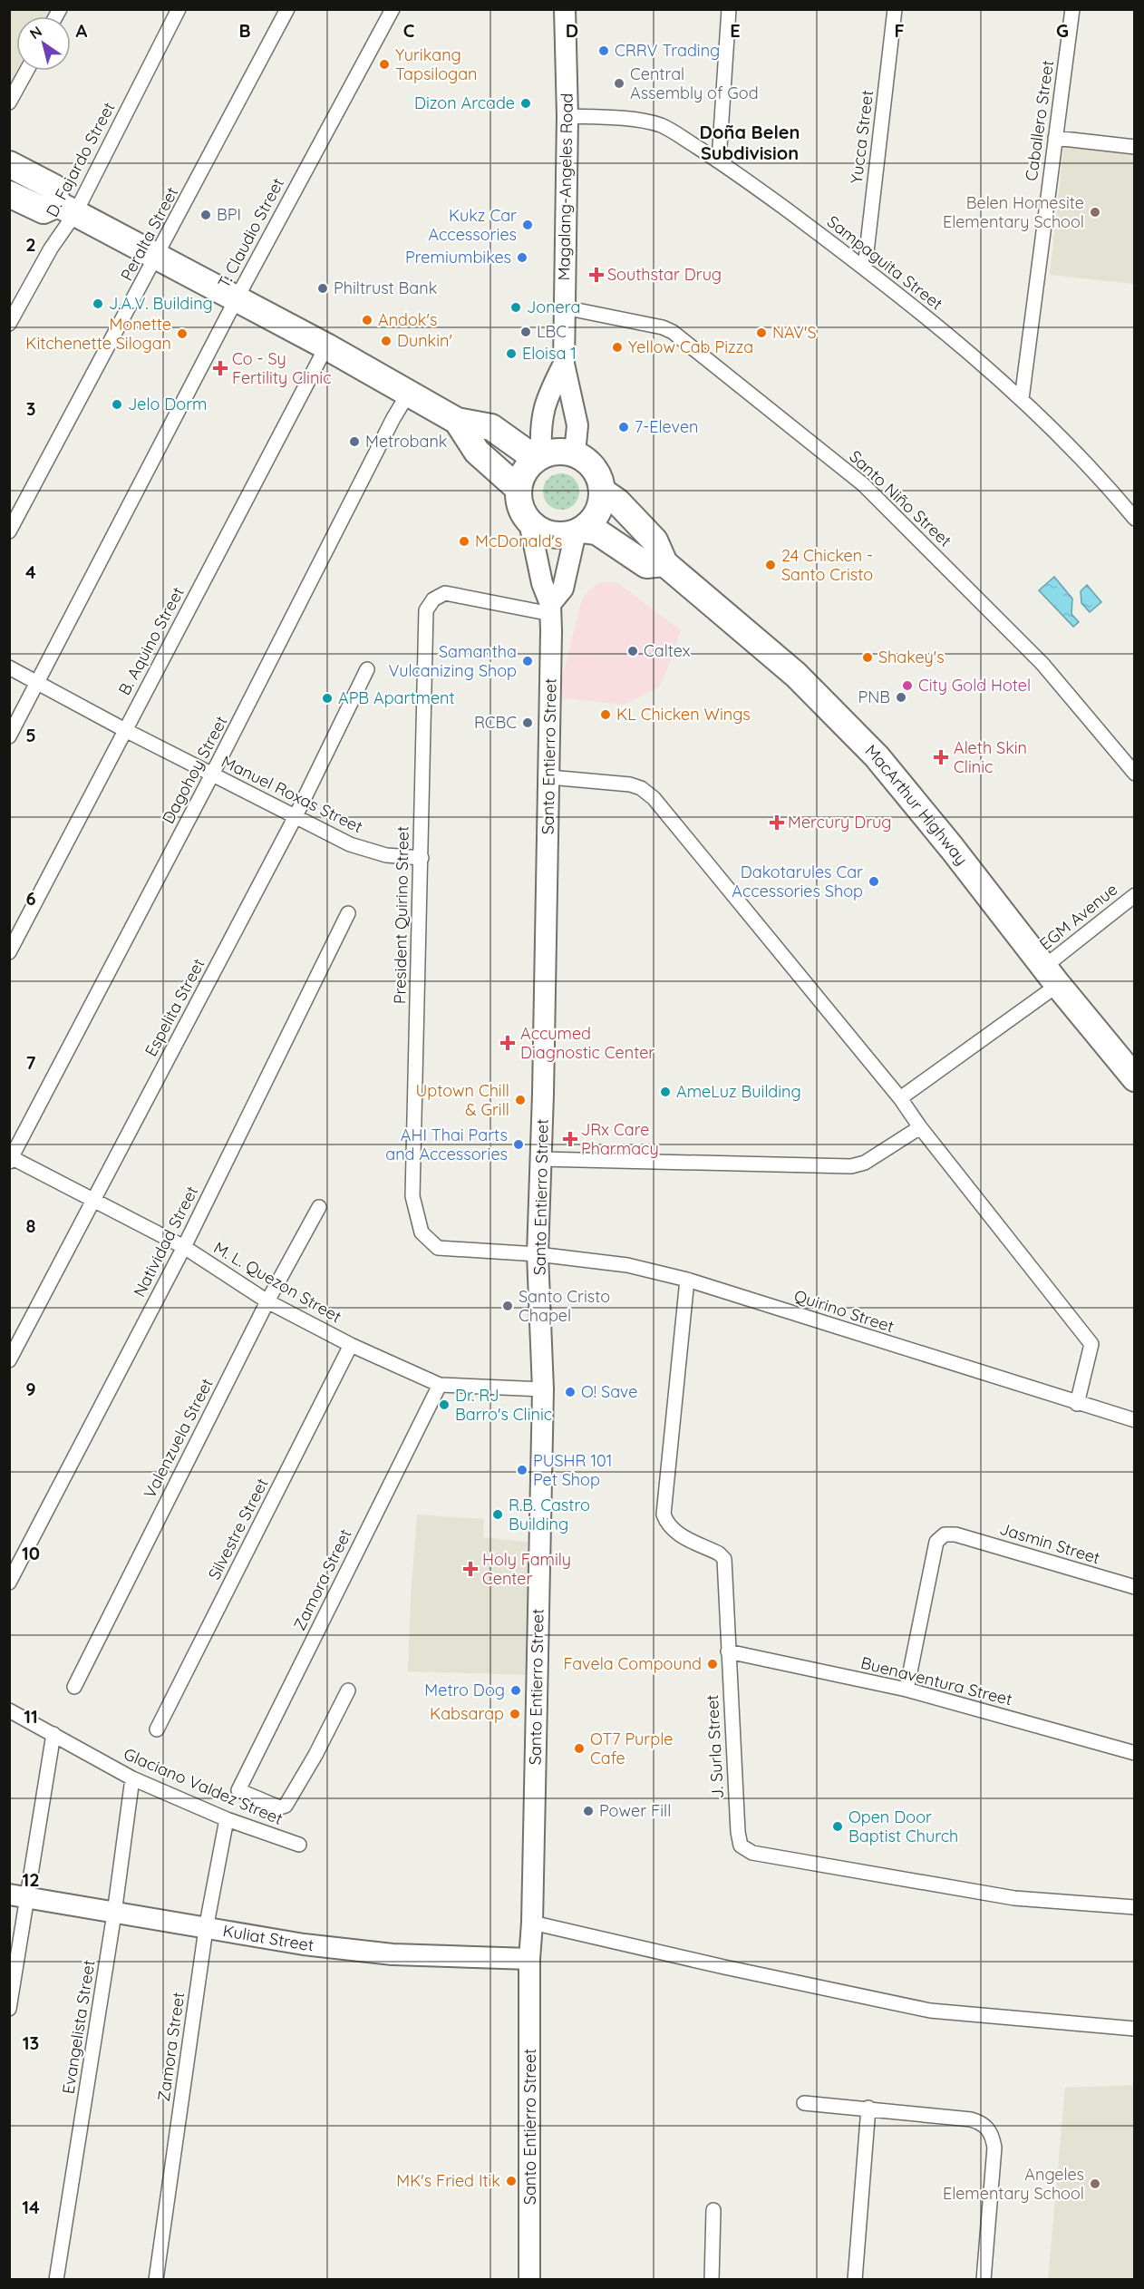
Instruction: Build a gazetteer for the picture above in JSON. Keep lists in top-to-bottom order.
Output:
{
  "streets": {
    "highway": ["MacArthur Highway"],
    "main road": ["Magalang-Angeles Road", "Santo Entierro Street", "Kuliat Street"],
    "street": [
      "Caballero Street",
      "Yucca Street",
      "D. Fajardo Street",
      "T. Claudio Street",
      "Peralta Street",
      "Sampaguita Street",
      "Santo Niño Street",
      "B. Aquino Street",
      "Dagohoy Street",
      "Manuel Roxas Street",
      "President Quirino Street",
      "EGM Avenue",
      "Espelita Street",
      "Natividad Street",
      "M. L. Quezon Street",
      "Quirino Street",
      "Valenzuela Street",
      "Silvestre Street",
      "Jasmin Street",
      "Zamora Street",
      "Buenaventura Street",
      "J. Surla Street",
      "Glaciano Valdez Street",
      "Evangelista Street"
    ]
  },
  "crossings": [
    ["Caballero Street", "Sampaguita Street"],
    ["Yucca Street", "Sampaguita Street"],
    ["Magalang-Angeles Road", "Sampaguita Street"],
    ["Magalang-Angeles Road", "Santo Niño Street"],
    ["Magalang-Angeles Road", "Santo Entierro Street"],
    ["Magalang-Angeles Road", "MacArthur Highway"],
    ["T. Claudio Street", "Manuel Roxas Street"],
    ["B. Aquino Street", "Manuel Roxas Street"],
    ["Santo Entierro Street", "MacArthur Highway"],
    ["Santo Entierro Street", "President Quirino Street"],
    ["Santo Entierro Street", "M. L. Quezon Street"],
    ["Santo Entierro Street", "Quirino Street"],
    ["Santo Entierro Street", "Kuliat Street"],
    ["Dagohoy Street", "Manuel Roxas Street"],
    ["Dagohoy Street", "M. L. Quezon Street"],
    ["Manuel Roxas Street", "President Quirino Street"],
    ["Manuel Roxas Street", "Espelita Street"],
    ["MacArthur Highway", "EGM Avenue"],
    ["President Quirino Street", "Quirino Street"],
    ["Espelita Street", "M. L. Quezon Street"],
    ["Natividad Street", "M. L. Quezon Street"],
    ["M. L. Quezon Street", "Valenzuela Street"],
    ["M. L. Quezon Street", "Silvestre Street"],
    ["M. L. Quezon Street", "Zamora Street"],
    ["Quirino Street", "J. Surla Street"],
    ["Jasmin Street", "Buenaventura Street"],
    ["Zamora Street", "Glaciano Valdez Street"],
    ["Zamora Street", "Kuliat Street"],
    ["Buenaventura Street", "J. Surla Street"],
    ["Glaciano Valdez Street", "Evangelista Street"],
    ["Kuliat Street", "Evangelista Street"]
  ],
  "districts": ["Doña Belen Subdivision"],
  "places": {
    "other": [
      "CRRV Trading",
      "Yurikang Tapsilogan",
      "Central Assembly of God",
      "Dizon Arcade",
      "Belen Homesite Elementary School",
      "BPI",
      "Kukz Car Accessories",
      "Premiumbikes",
      "Philtrust Bank",
      "J.A.V. Building",
      "Jonera",
      "Andok's",
      "LBC",
      "NAV'S",
      "Monette Kitchenette Silogan",
      "Dunkin'",
      "Yellow Cab Pizza",
      "Eloisa 1",
      "Jelo Dorm",
      "7-Eleven",
      "Metrobank",
      "McDonald's",
      "24 Chicken - Santo Cristo",
      "Caltex",
      "Shakey's",
      "Samantha Vulcanizing Shop",
      "City Gold Hotel",
      "PNB",
      "APB Apartment",
      "KL Chicken Wings",
      "RCBC",
      "Dakotarules Car Accessories Shop",
      "AmeLuz Building",
      "Uptown Chill & Grill",
      "AHI Thai Parts and Accessories",
      "Santo Cristo Chapel",
      "O! Save",
      "Dr. RJ Barro's Clinic",
      "PUSHR 101 Pet Shop",
      "R.B. Castro Building",
      "Favela Compound",
      "Metro Dog",
      "Kabsarap",
      "OT7 Purple Cafe",
      "Power Fill",
      "Open Door Baptist Church",
      "MK's Fried Itik",
      "Angeles Elementary School"
    ],
    "health": [
      "Southstar Drug",
      "Co - Sy Fertility Clinic",
      "Aleth Skin Clinic",
      "Mercury Drug",
      "Accumed Diagnostic Center",
      "JRx Care Pharmacy",
      "Holy Family Center"
    ]
  },
  "north": "top left",
  "grid": {
    "columns": [
      "A",
      "B",
      "C",
      "D",
      "E",
      "F",
      "G"
    ],
    "rows": [
      "2",
      "3",
      "4",
      "5",
      "6",
      "7",
      "8",
      "9",
      "10",
      "11",
      "12",
      "13",
      "14"
    ]
  }
}
